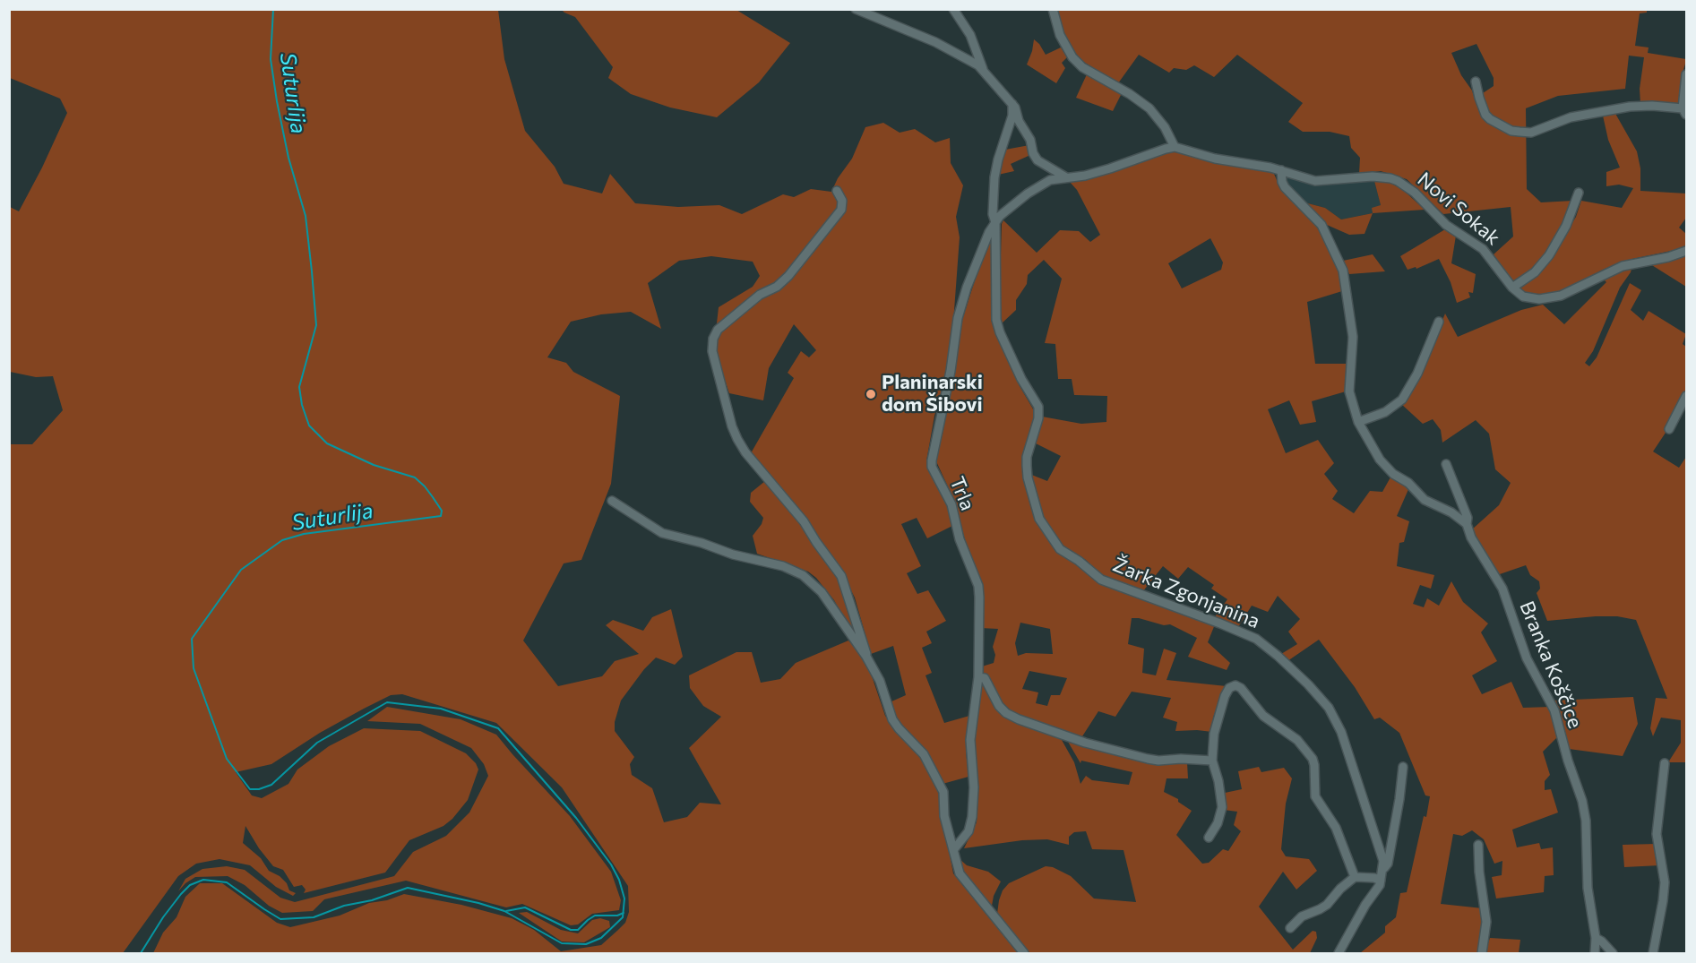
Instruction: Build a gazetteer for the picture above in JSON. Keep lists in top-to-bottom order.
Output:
{
  "streets": {
    "street": [
      "Novi Sokak",
      "Trla",
      "Žarka Zgonjanina",
      "Branka Koščice"
    ]
  },
  "crossings": [
    ["Novi Sokak", "Trla"],
    ["Trla", "Žarka Zgonjanina"]
  ],
  "water": ["Suturlija"],
  "places": ["Planinarski dom Šibovi"]
}
